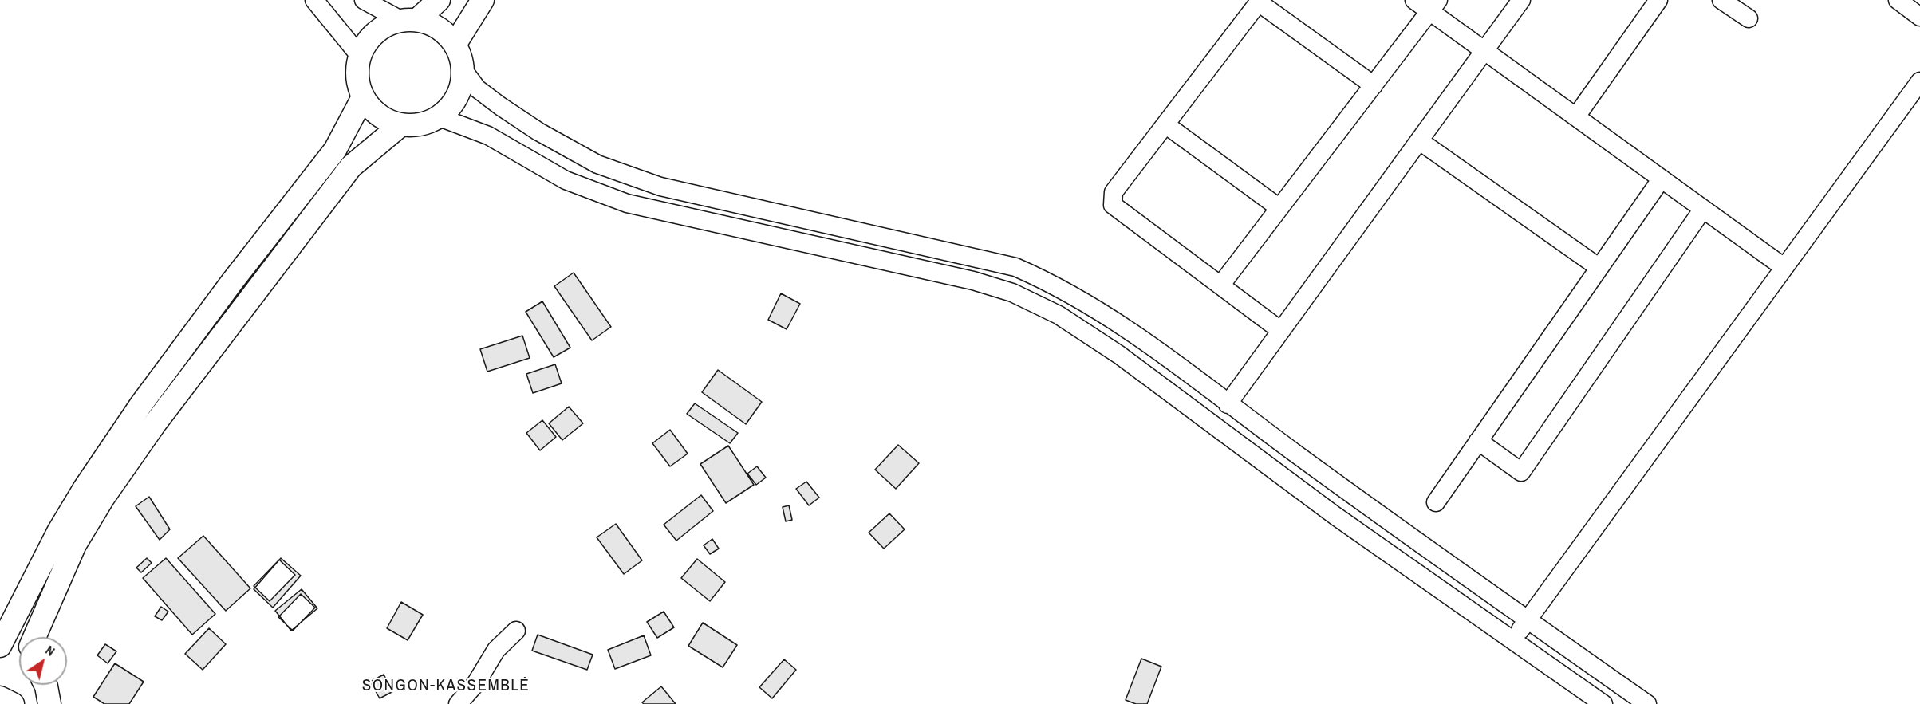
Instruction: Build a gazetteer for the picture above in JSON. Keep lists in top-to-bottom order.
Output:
{
  "districts": ["SONGON-KASSEMBLÉ"],
  "north": "top right"
}
